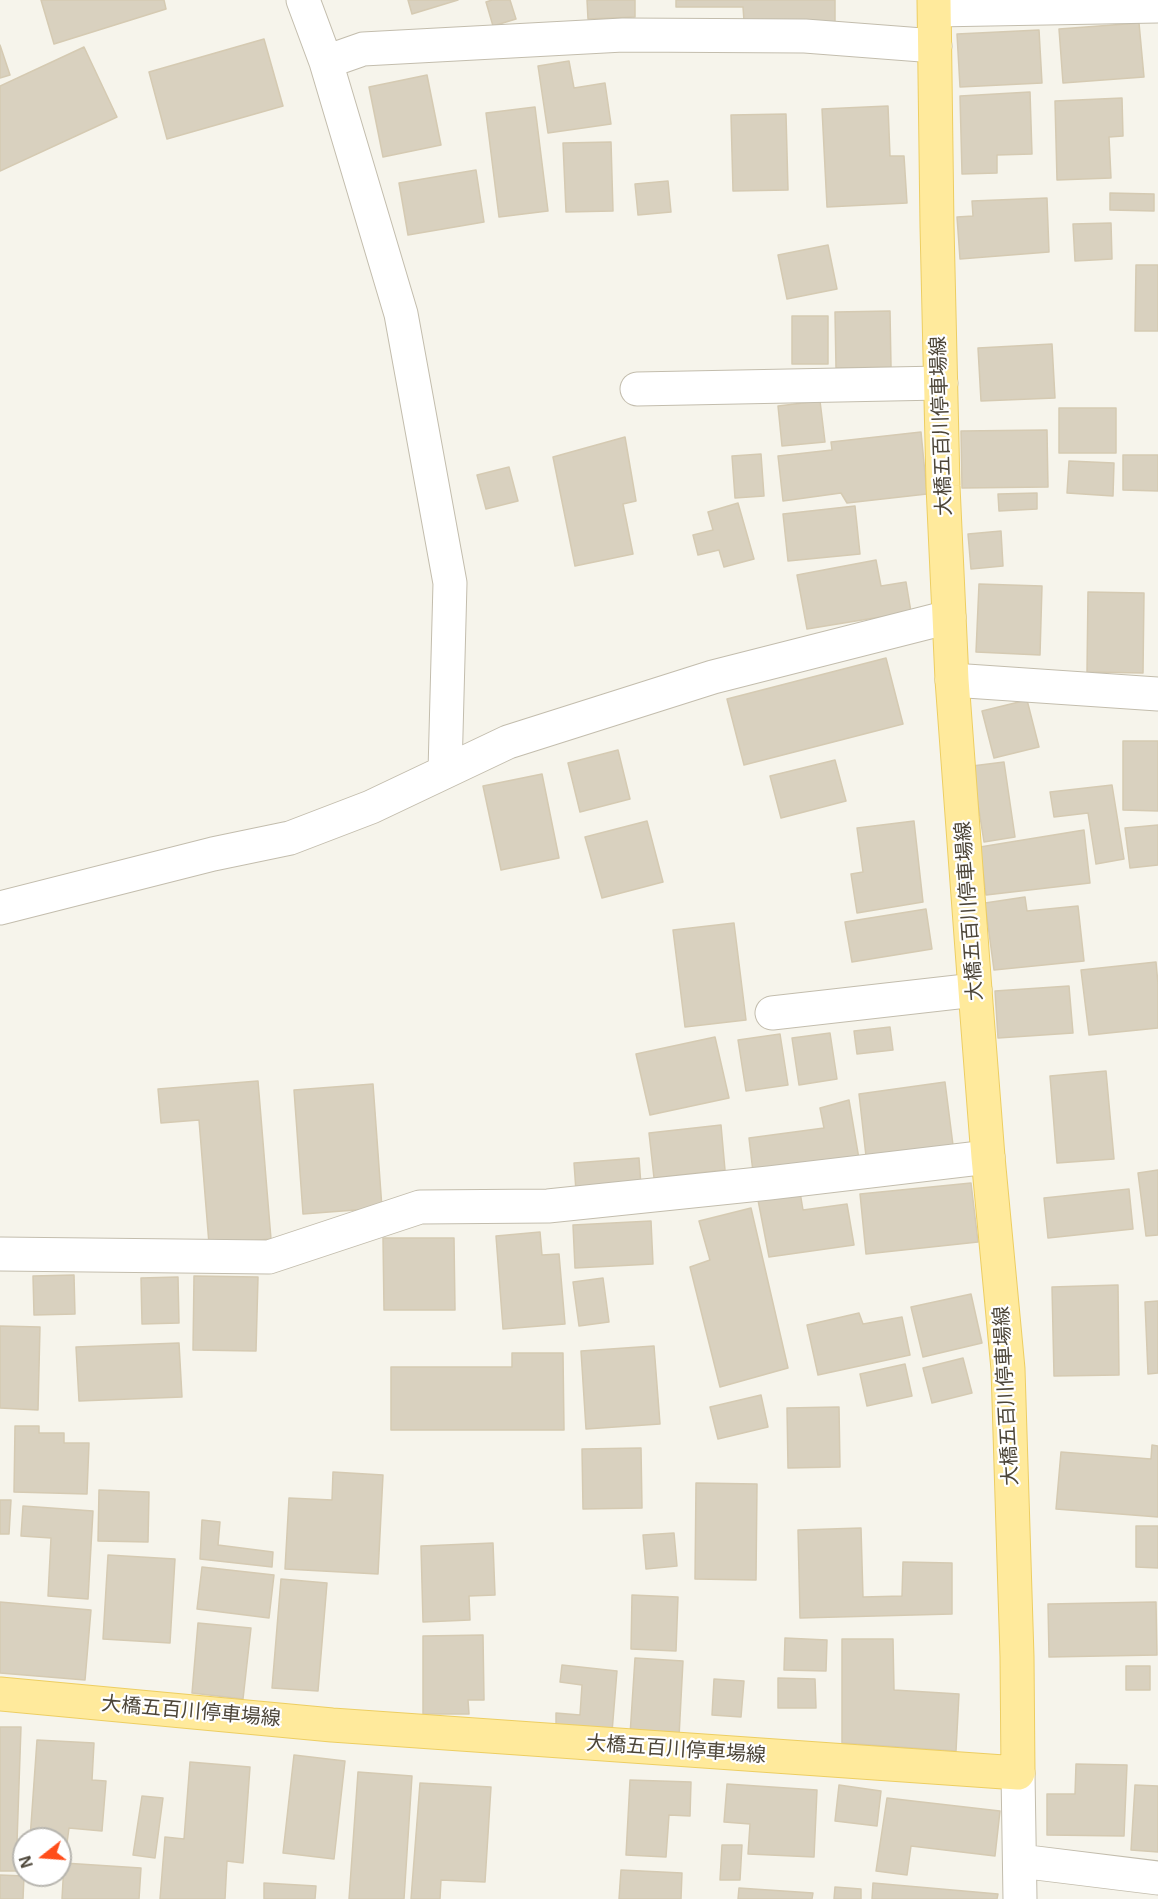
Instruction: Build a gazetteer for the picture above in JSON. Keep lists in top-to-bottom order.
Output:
{
  "streets": {
    "main road": ["大橋五百川停車場線"]
  },
  "north": "left"
}
